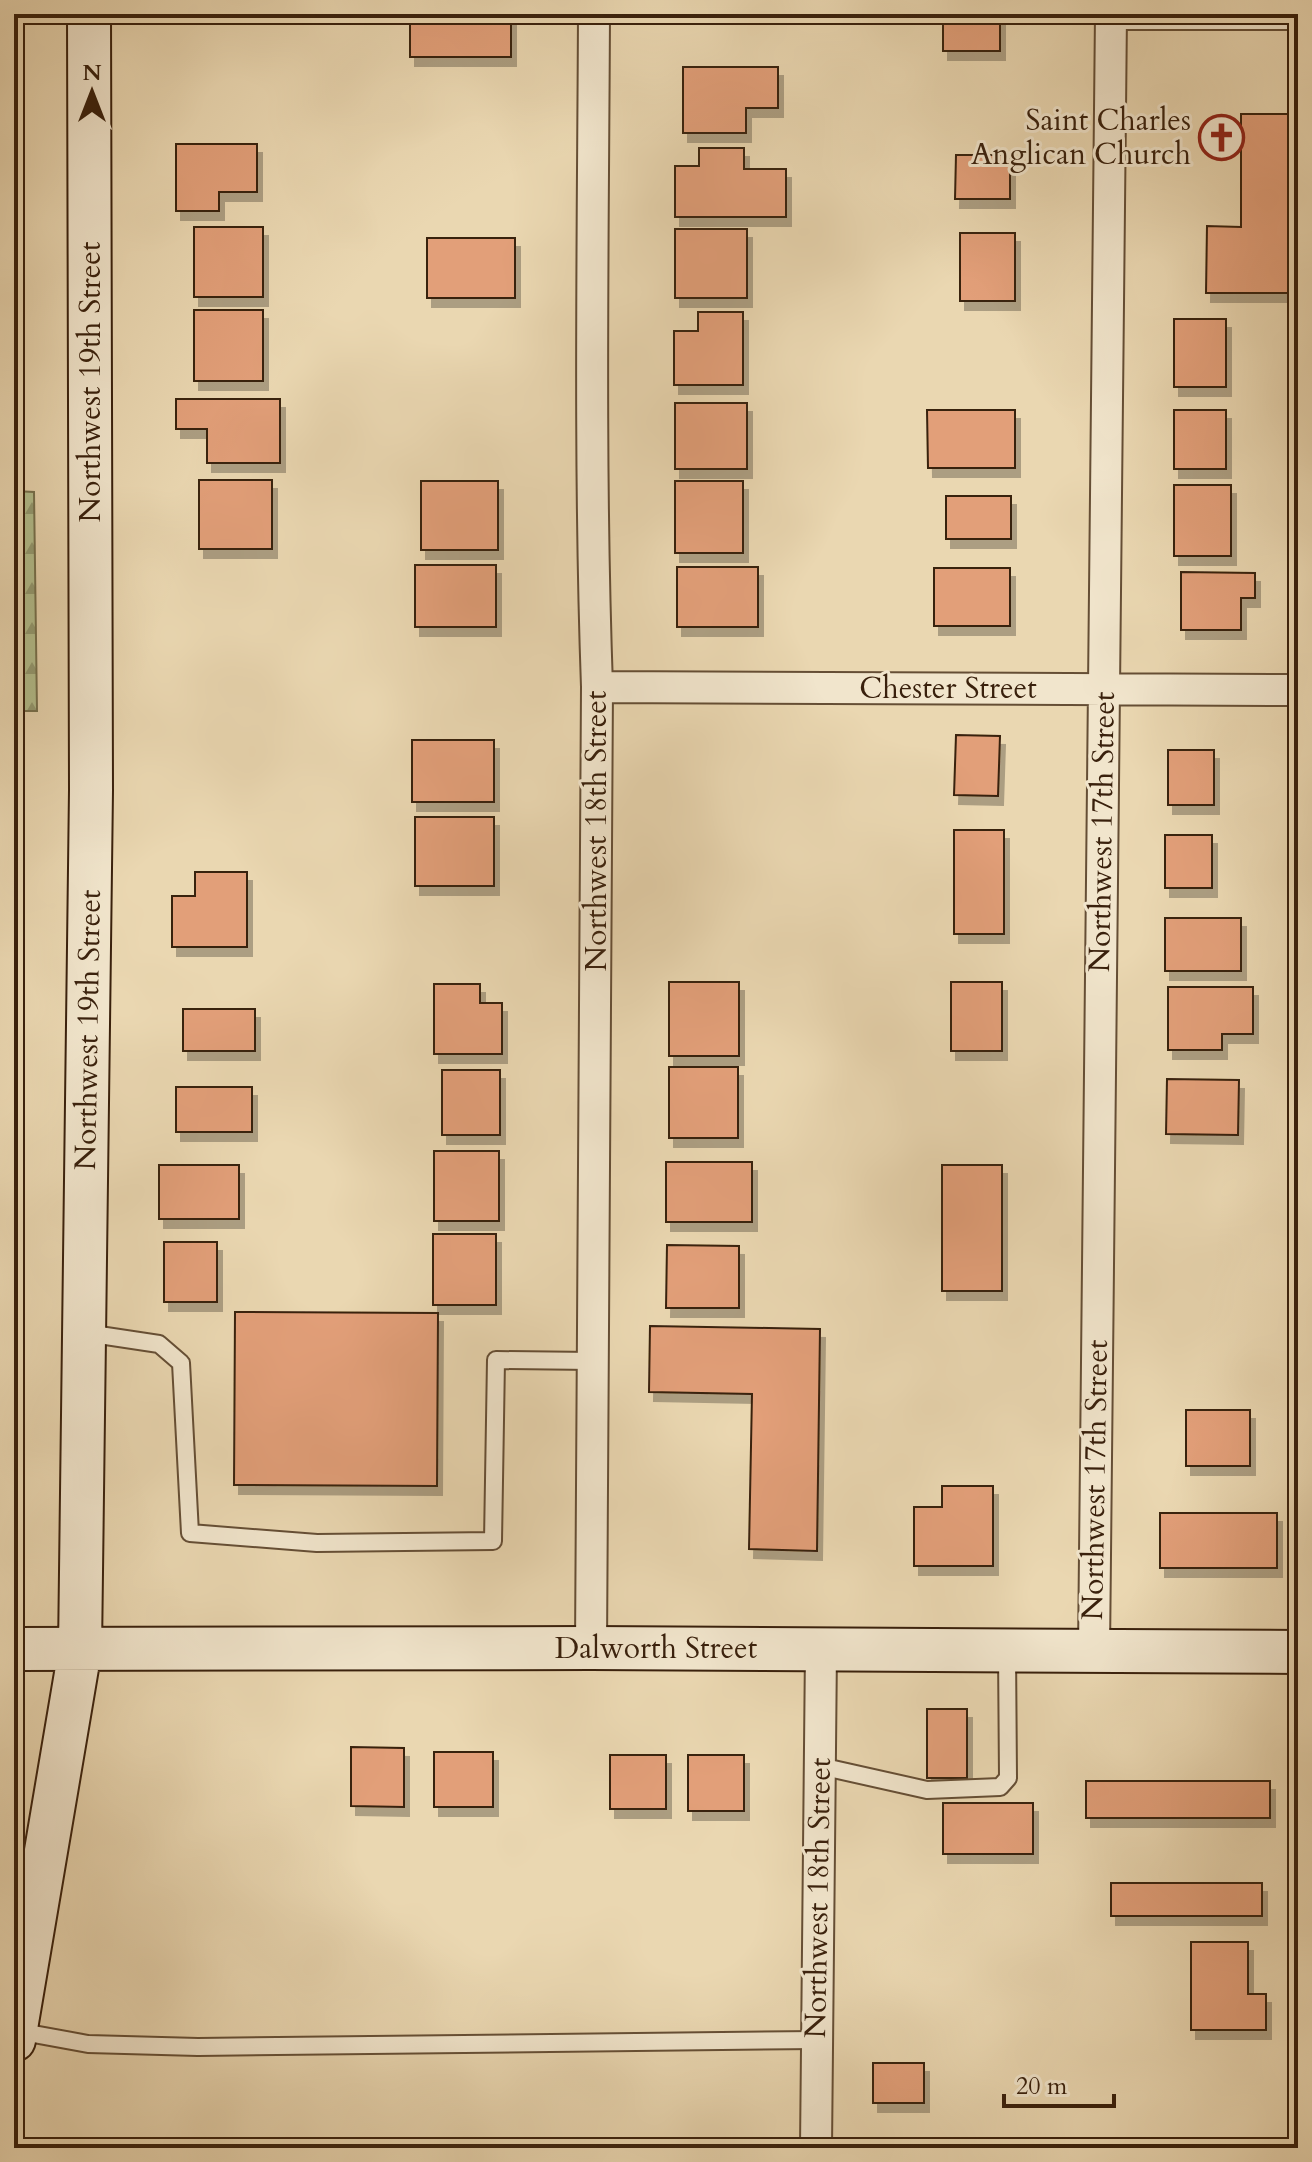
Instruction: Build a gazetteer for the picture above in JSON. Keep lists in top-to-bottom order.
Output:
{
  "streets": {
    "street": [
      "Northwest 19th Street",
      "Chester Street",
      "Northwest 18th Street",
      "Northwest 17th Street",
      "Dalworth Street"
    ]
  },
  "crossings": [
    ["Northwest 19th Street", "Dalworth Street"],
    ["Chester Street", "Northwest 18th Street"],
    ["Chester Street", "Northwest 17th Street"],
    ["Northwest 18th Street", "Dalworth Street"],
    ["Northwest 17th Street", "Dalworth Street"]
  ],
  "places": {
    "church": ["Saint Charles Anglican Church"]
  },
  "scale_bar": "20 m",
  "north": "top"
}
